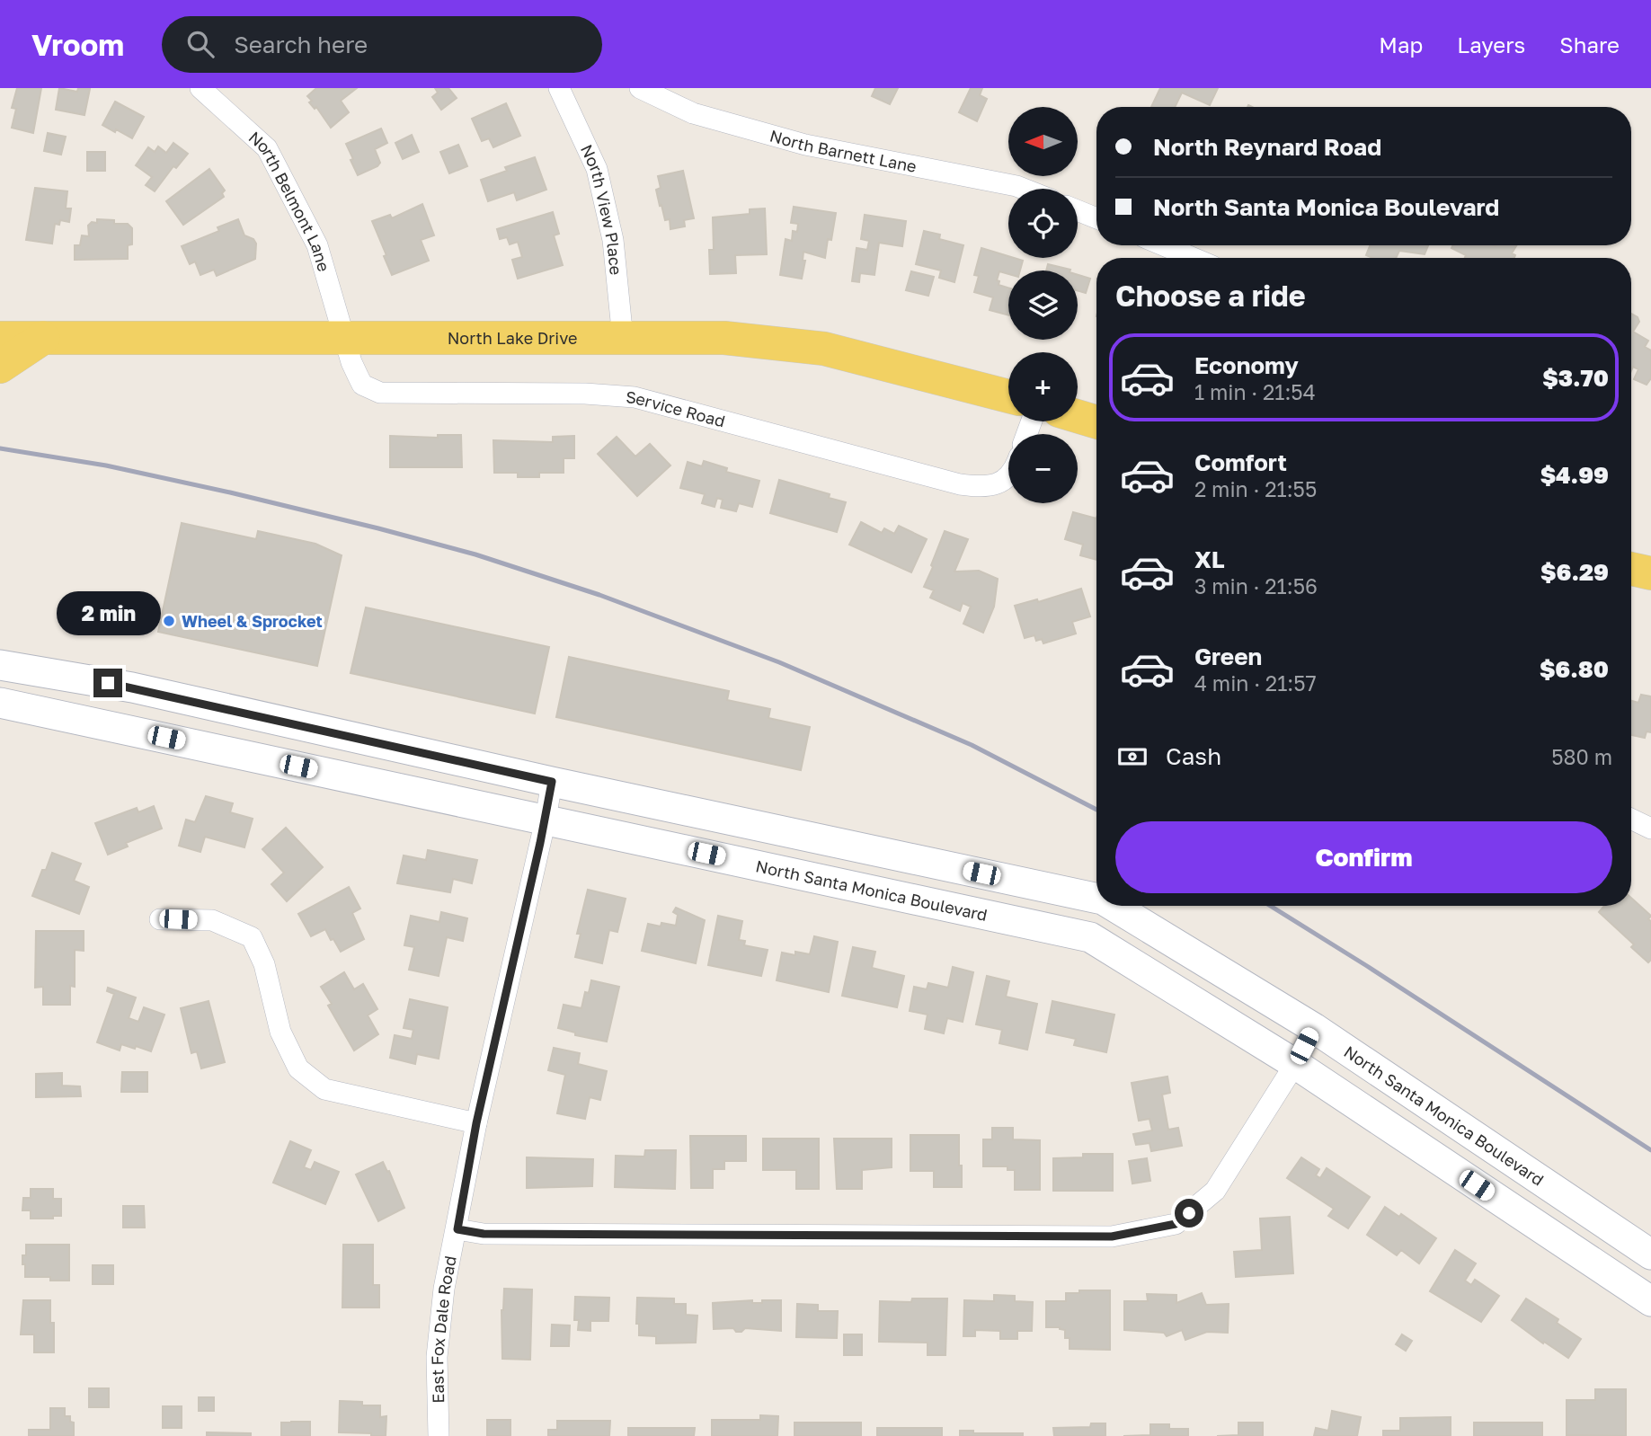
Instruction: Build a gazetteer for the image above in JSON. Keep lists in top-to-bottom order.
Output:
{
  "streets": {
    "main road": ["North Lake Drive"],
    "street": [
      "North Barnett Lane",
      "North Belmont Lane",
      "North View Place",
      "Service Road",
      "North Santa Monica Boulevard",
      "East Fox Dale Road"
    ]
  },
  "crossings": [
    ["North Belmont Lane", "North Lake Drive"],
    ["North Belmont Lane", "Service Road"],
    ["North View Place", "North Lake Drive"],
    ["North Lake Drive", "Service Road"],
    ["North Santa Monica Boulevard", "East Fox Dale Road"]
  ],
  "places": ["Wheel & Sprocket"],
  "north": "left",
  "page": {
    "header": "Vroom",
    "search": "Search here",
    "nav": ["Map", "Layers", "Share"],
    "map_buttons": ["+", "−"],
    "banner": ["North Reynard Road", "North Santa Monica Boulevard"],
    "heading": "Choose a ride",
    "list": [
      {
        "name": "Economy",
        "note": "1 min · 21:54",
        "value": "$3.70"
      },
      {
        "name": "Comfort",
        "note": "2 min · 21:55",
        "value": "$4.99"
      },
      {
        "name": "XL",
        "note": "3 min · 21:56",
        "value": "$6.29"
      },
      {
        "name": "Green",
        "note": "4 min · 21:57",
        "value": "$6.80"
      }
    ],
    "bubble": "2 min",
    "pay": ["Cash", "580 m"],
    "buttons": "Confirm"
  }
}
